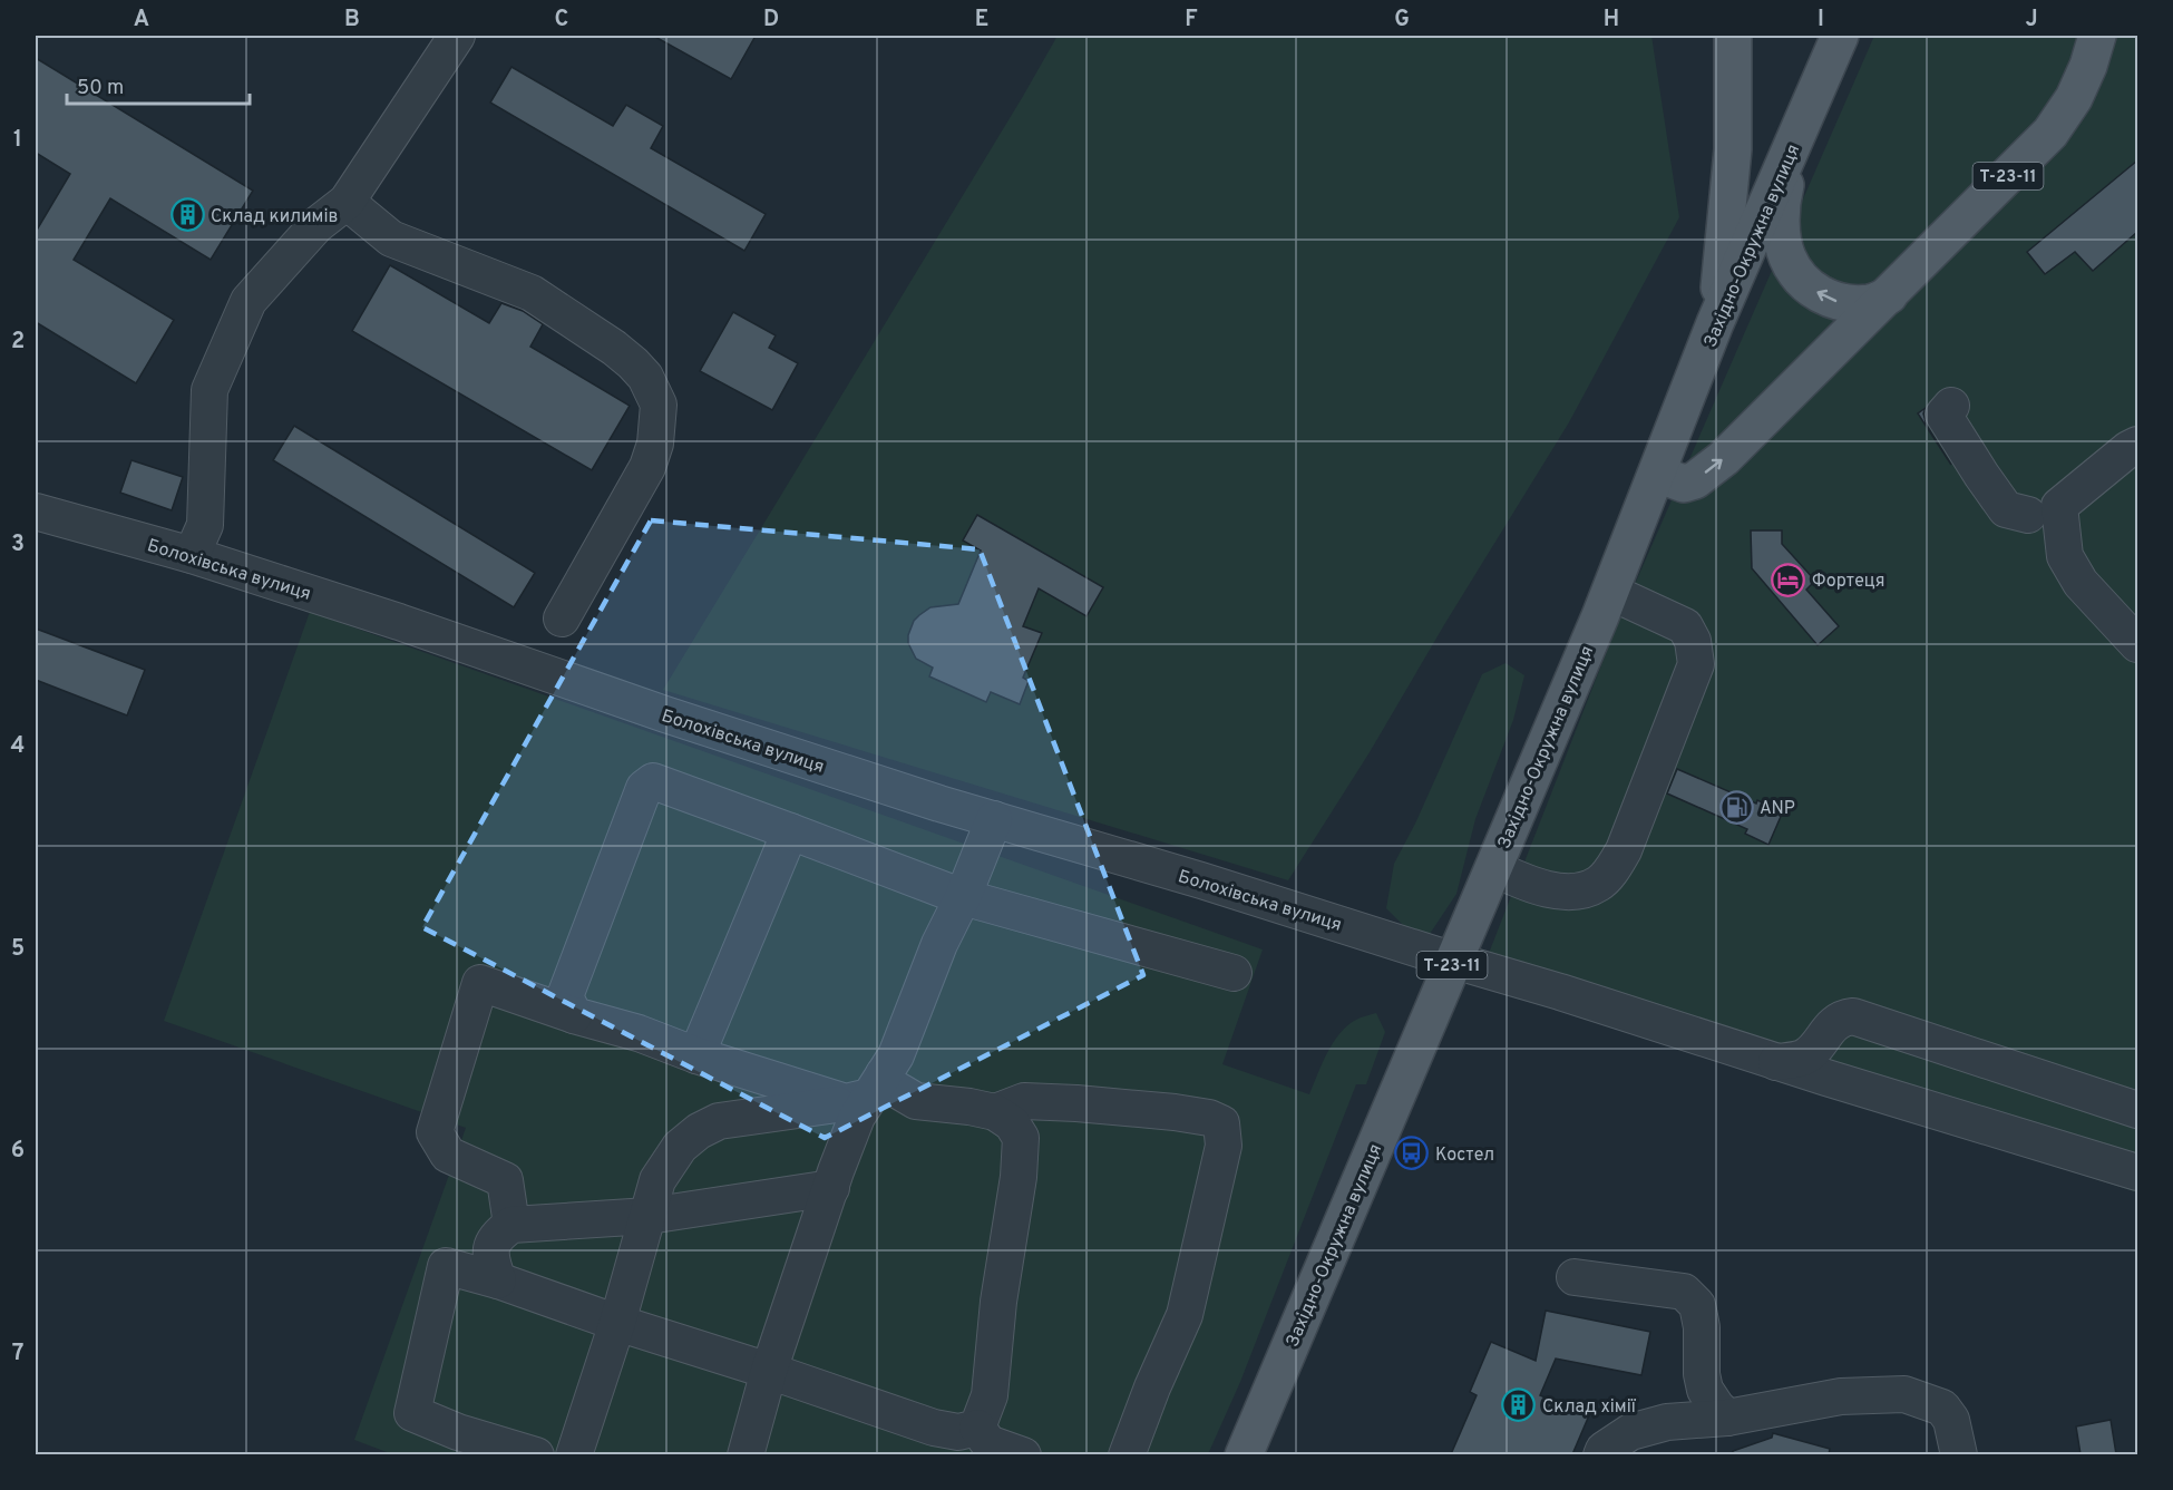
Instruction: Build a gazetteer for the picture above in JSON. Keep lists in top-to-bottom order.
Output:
{
  "streets": {
    "main road": ["Т-23-11", "Західно-Окружна вулиця"],
    "street": ["Болохівська вулиця"]
  },
  "crossings": [
    ["Т-23-11", "Західно-Окружна вулиця"],
    ["Західно-Окружна вулиця", "Болохівська вулиця"]
  ],
  "places": {
    "building": ["Склад килимів", "Склад хімії"],
    "hotel": ["Фортеця"],
    "fuel station": ["ANP"],
    "bus stop": ["Костел"]
  },
  "scale_bar": "50 m",
  "grid": {
    "columns": [
      "A",
      "B",
      "C",
      "D",
      "E",
      "F",
      "G",
      "H",
      "I",
      "J"
    ],
    "rows": [
      "1",
      "2",
      "3",
      "4",
      "5",
      "6",
      "7"
    ]
  }
}
